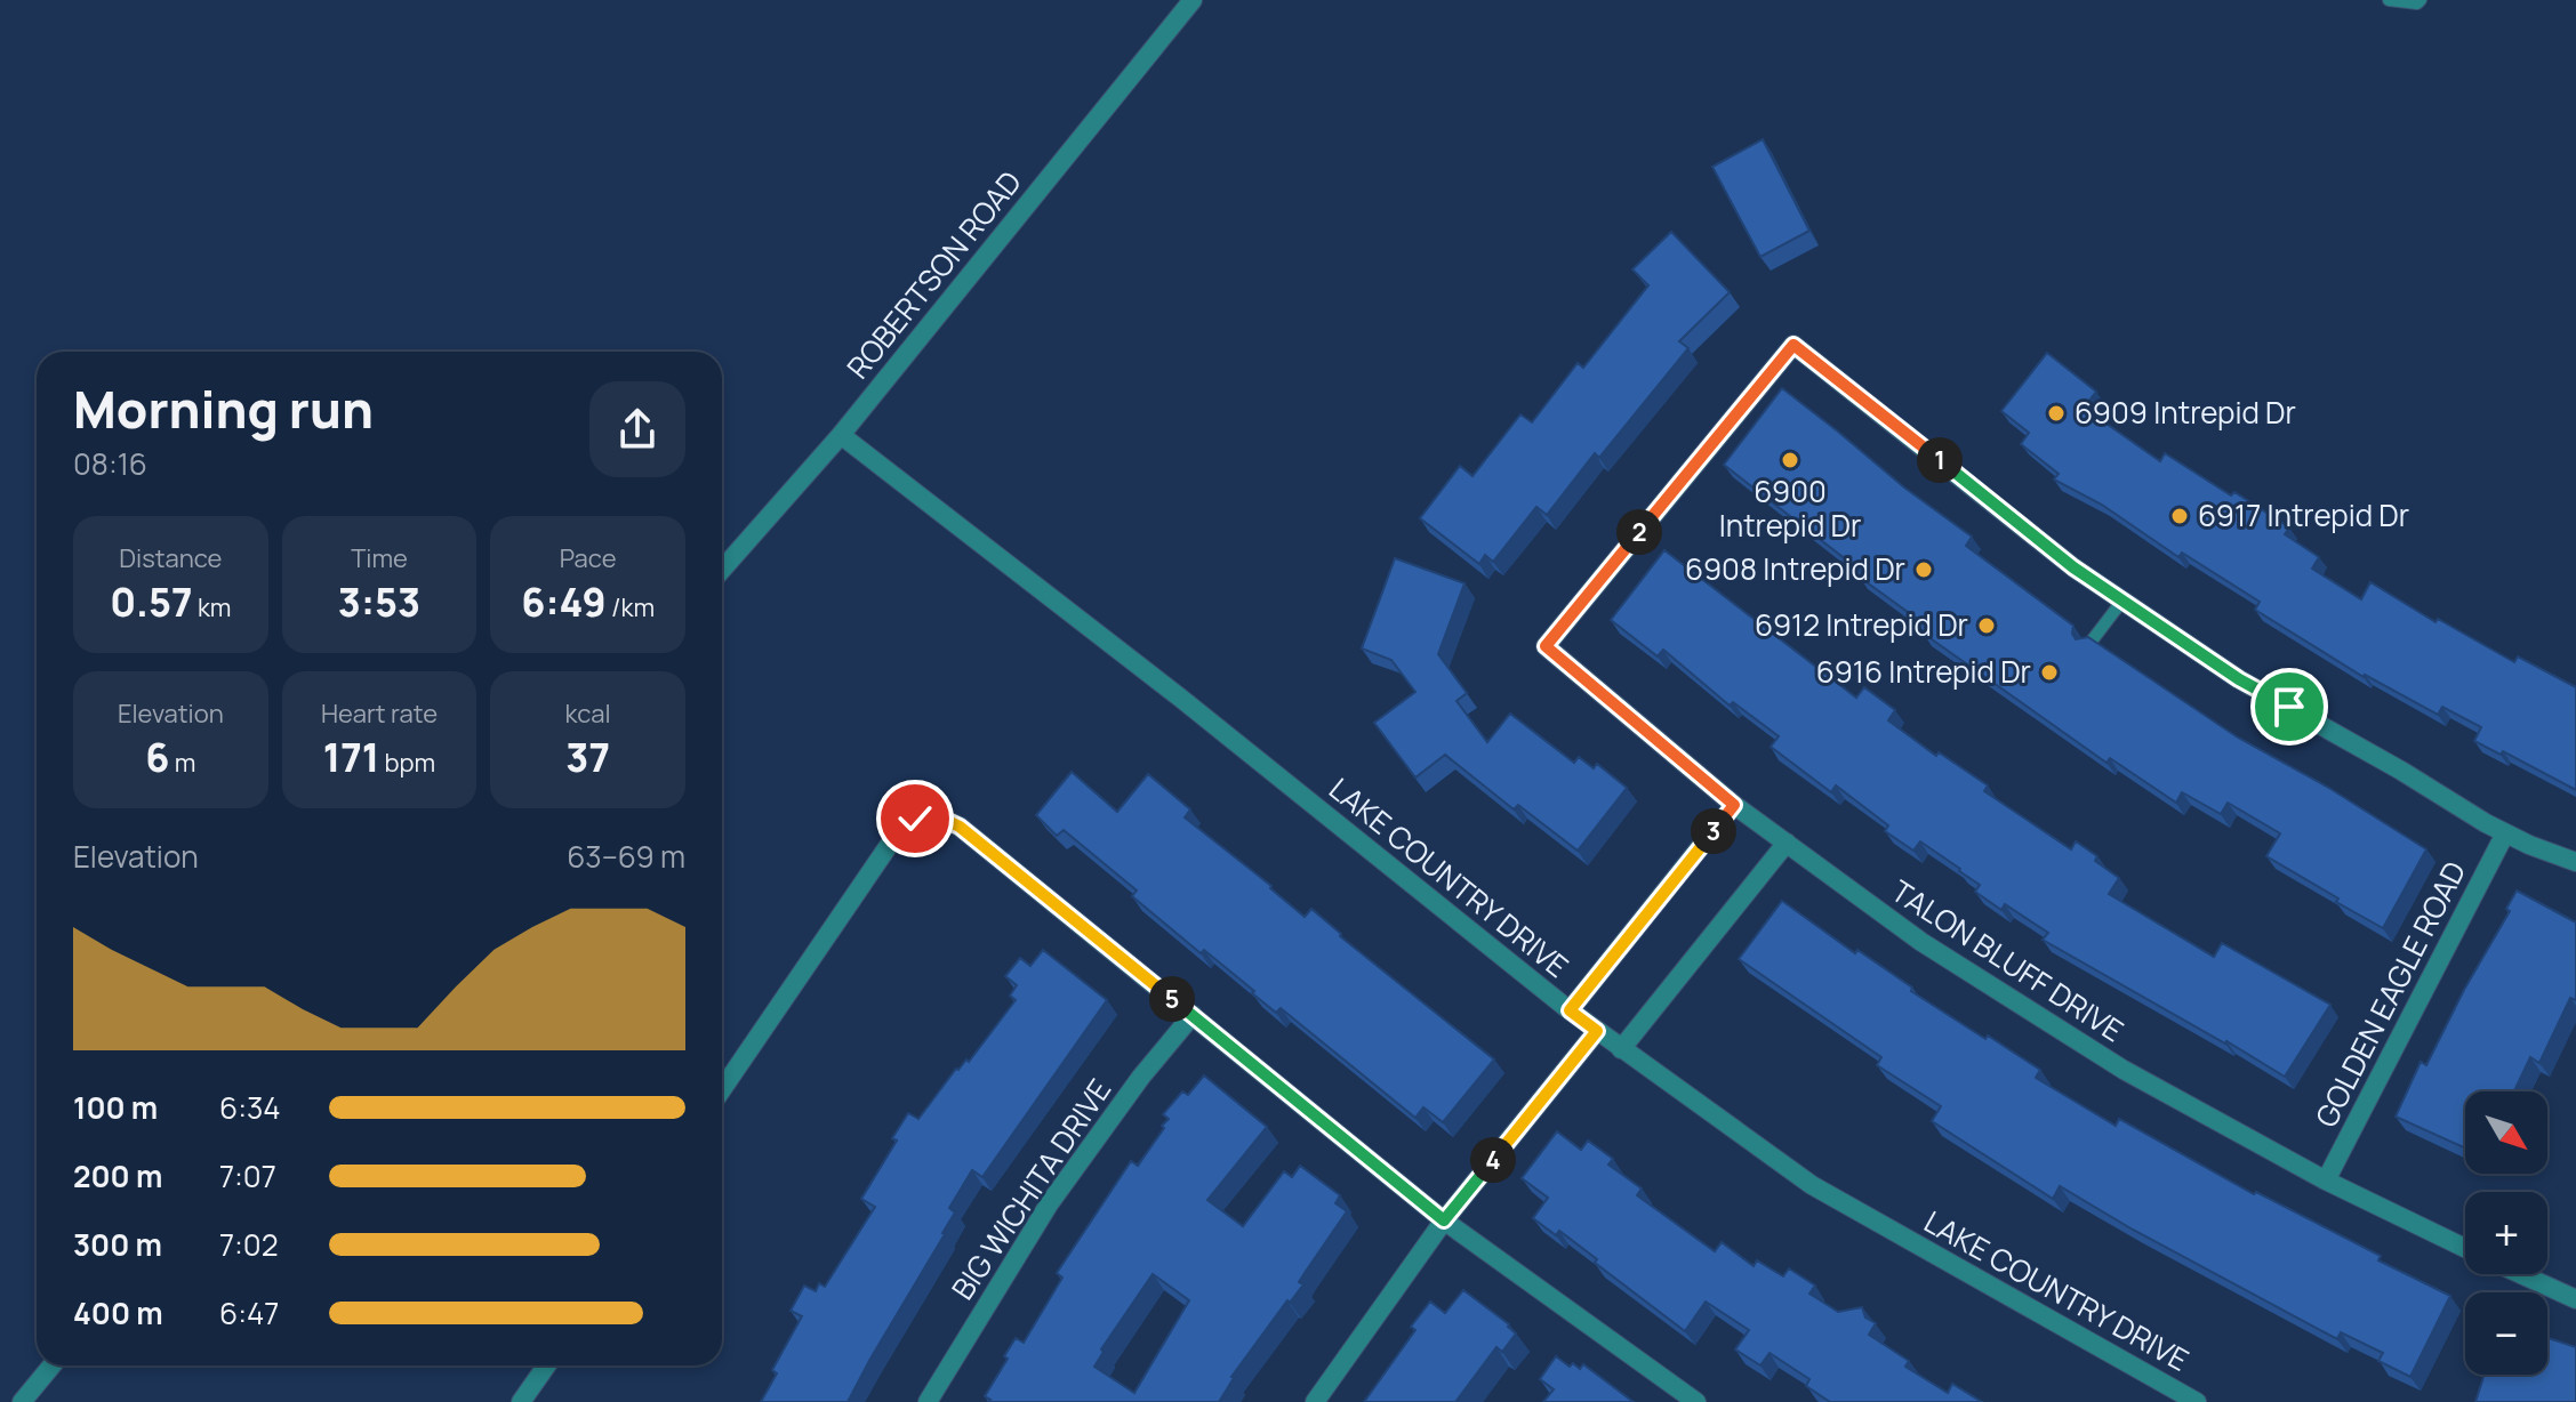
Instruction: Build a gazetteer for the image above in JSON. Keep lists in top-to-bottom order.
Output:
{
  "streets": {
    "street": [
      "ROBERTSON ROAD",
      "LAKE COUNTRY DRIVE",
      "TALON BLUFF DRIVE",
      "GOLDEN EAGLE ROAD",
      "BIG WICHITA DRIVE"
    ]
  },
  "crossings": [
    ["ROBERTSON ROAD", "LAKE COUNTRY DRIVE"],
    ["TALON BLUFF DRIVE", "GOLDEN EAGLE ROAD"]
  ],
  "places": [
    "6909 Intrepid Dr",
    "6900 Intrepid Dr",
    "6917 Intrepid Dr",
    "6908 Intrepid Dr",
    "6912 Intrepid Dr",
    "6916 Intrepid Dr"
  ],
  "north": "bottom right",
  "page": {
    "heading": ["Morning run", "08:16"],
    "pins": [
      "1",
      "2",
      "3",
      "5",
      "4"
    ],
    "stats": [
      ["Distance", "0.57 km"],
      ["Time", "3:53"],
      ["Pace", "6:49 /km"],
      ["Elevation", "6 m"],
      ["Heart rate", "171 bpm"],
      ["kcal", "37"]
    ],
    "chart": ["Elevation", "63–69 m"],
    "list": [
      {
        "name": "100 m",
        "note": "6:34"
      },
      {
        "name": "200 m",
        "note": "7:07"
      },
      {
        "name": "300 m",
        "note": "7:02"
      },
      {
        "name": "400 m",
        "note": "6:47"
      }
    ],
    "map_buttons": ["+", "−"]
  }
}
